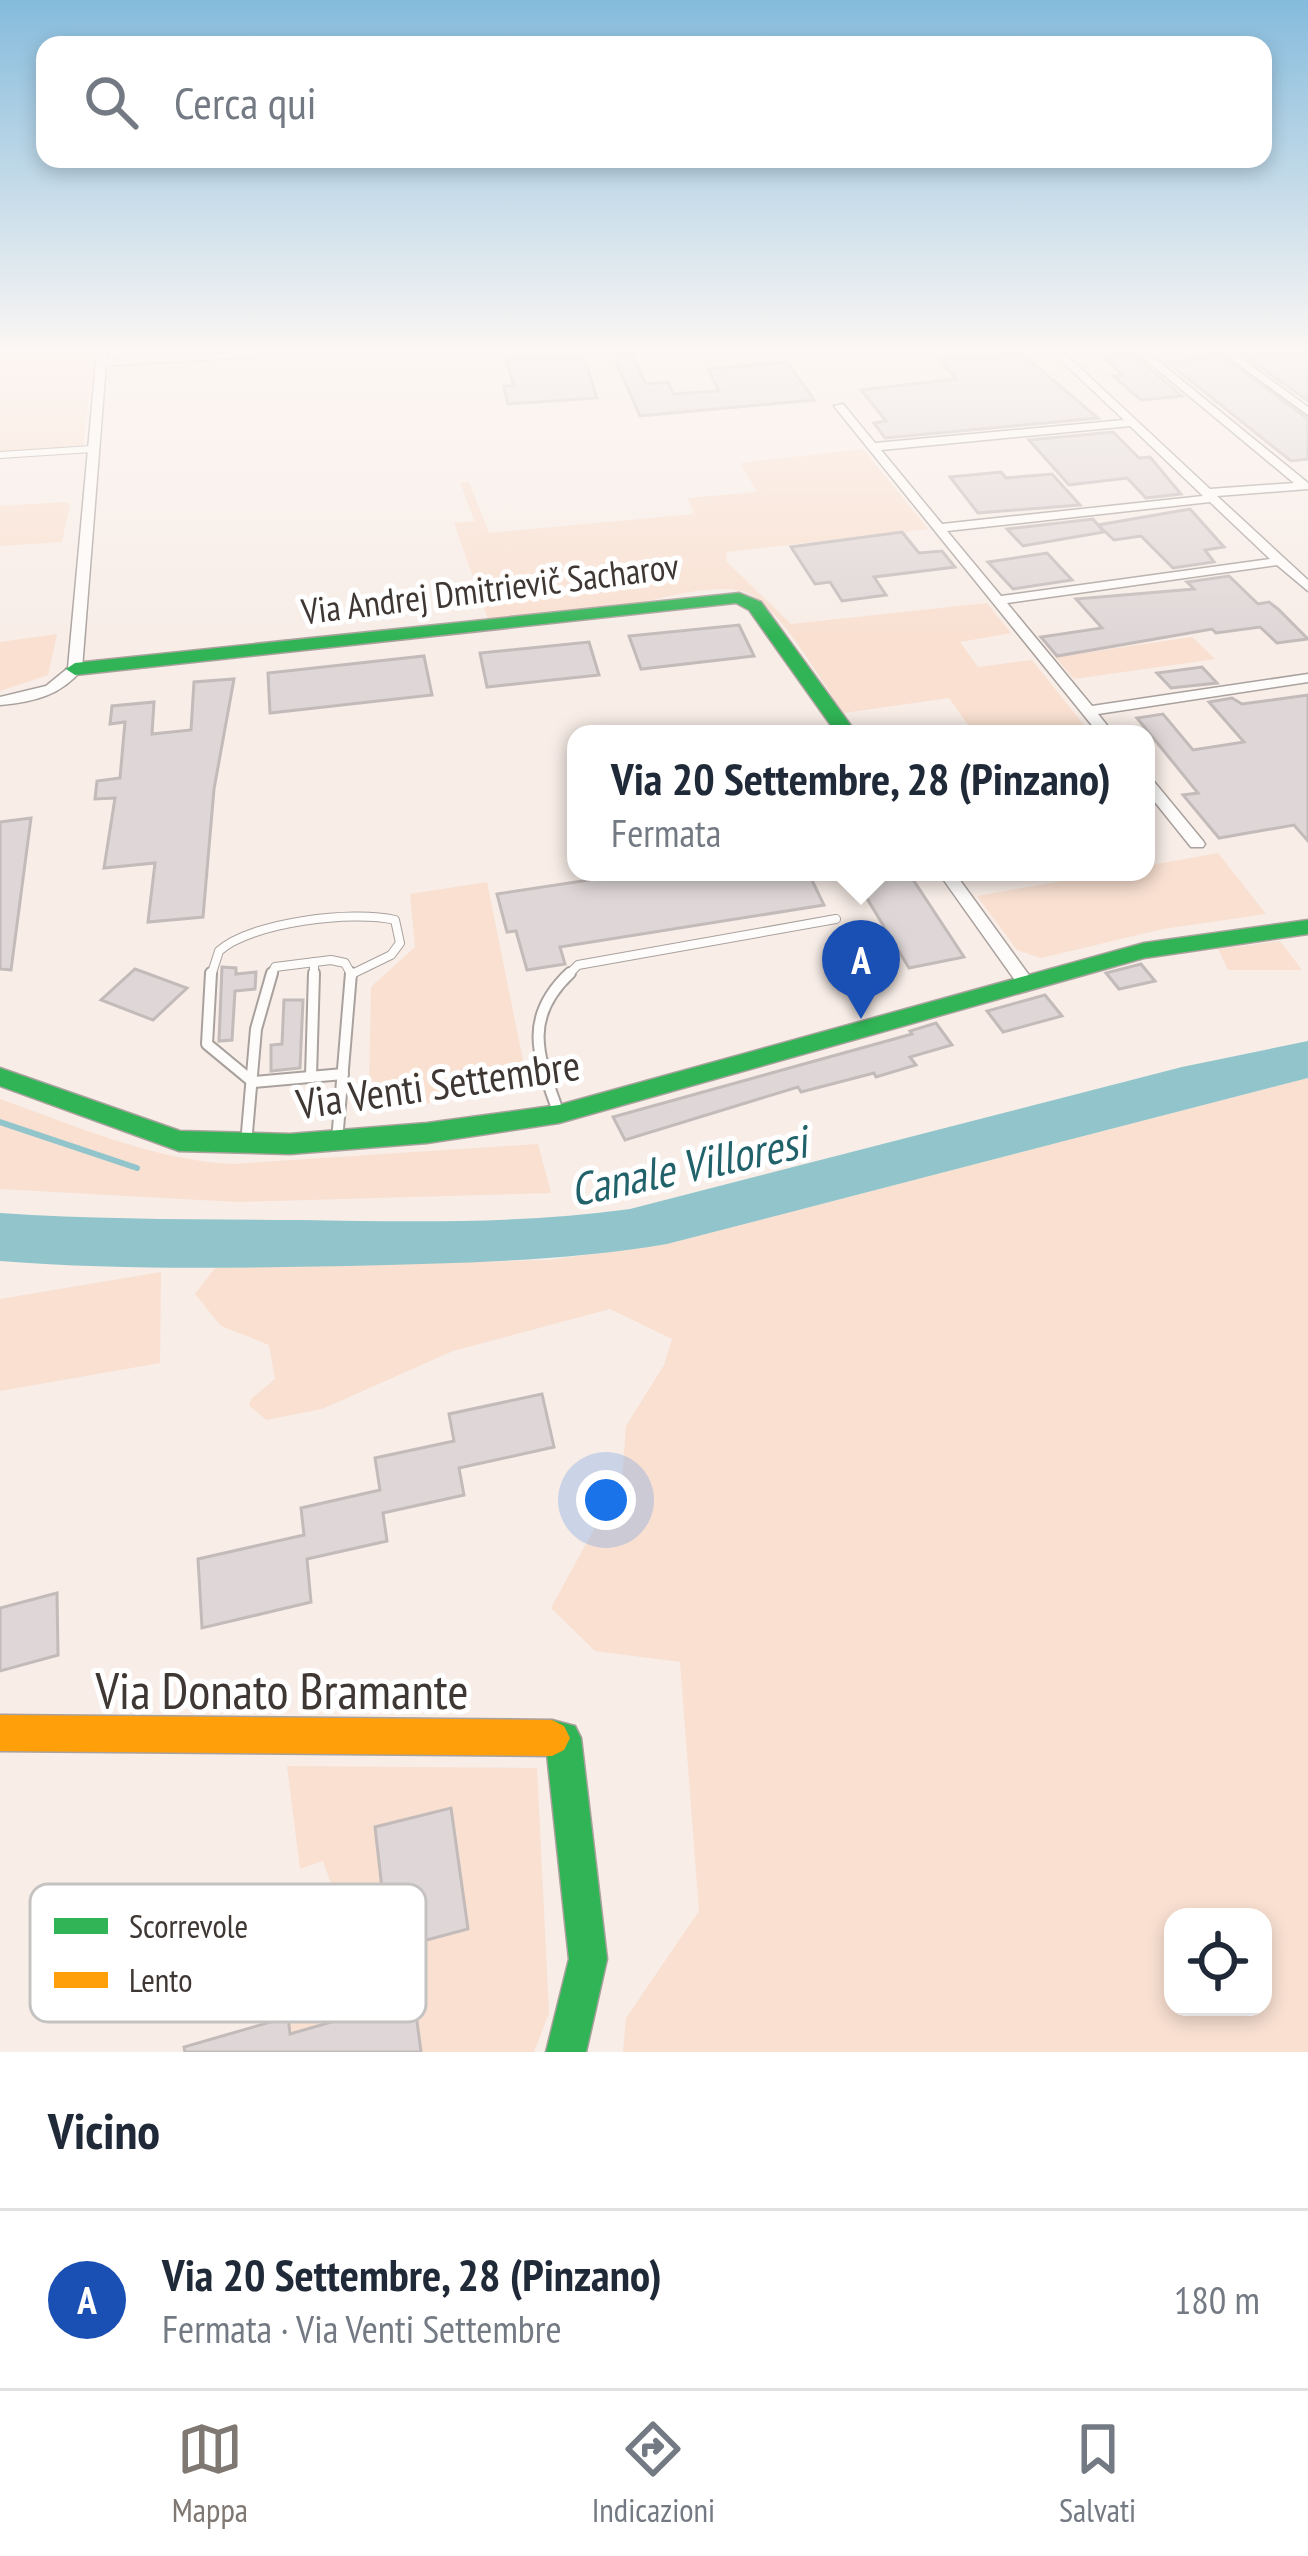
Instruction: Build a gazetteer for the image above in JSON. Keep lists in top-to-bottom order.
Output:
{
  "streets": {
    "street": ["Via Andrej Dmitrievič Sacharov", "Via Venti Settembre", "Via Donato Bramante"]
  },
  "water": ["Canale Villoresi"],
  "legend": ["Scorrevole", "Lento"],
  "page": {
    "search": "Cerca qui",
    "popup": ["Via 20 Settembre, 28 (Pinzano)", "Fermata"],
    "pins": "A",
    "heading": "Vicino",
    "list": [
      {
        "mark": "A",
        "name": "Via 20 Settembre, 28 (Pinzano)",
        "note": "Fermata · Via Venti Settembre",
        "value": "180 m"
      }
    ],
    "nav": ["Mappa", "Indicazioni", "Salvati"]
  }
}
